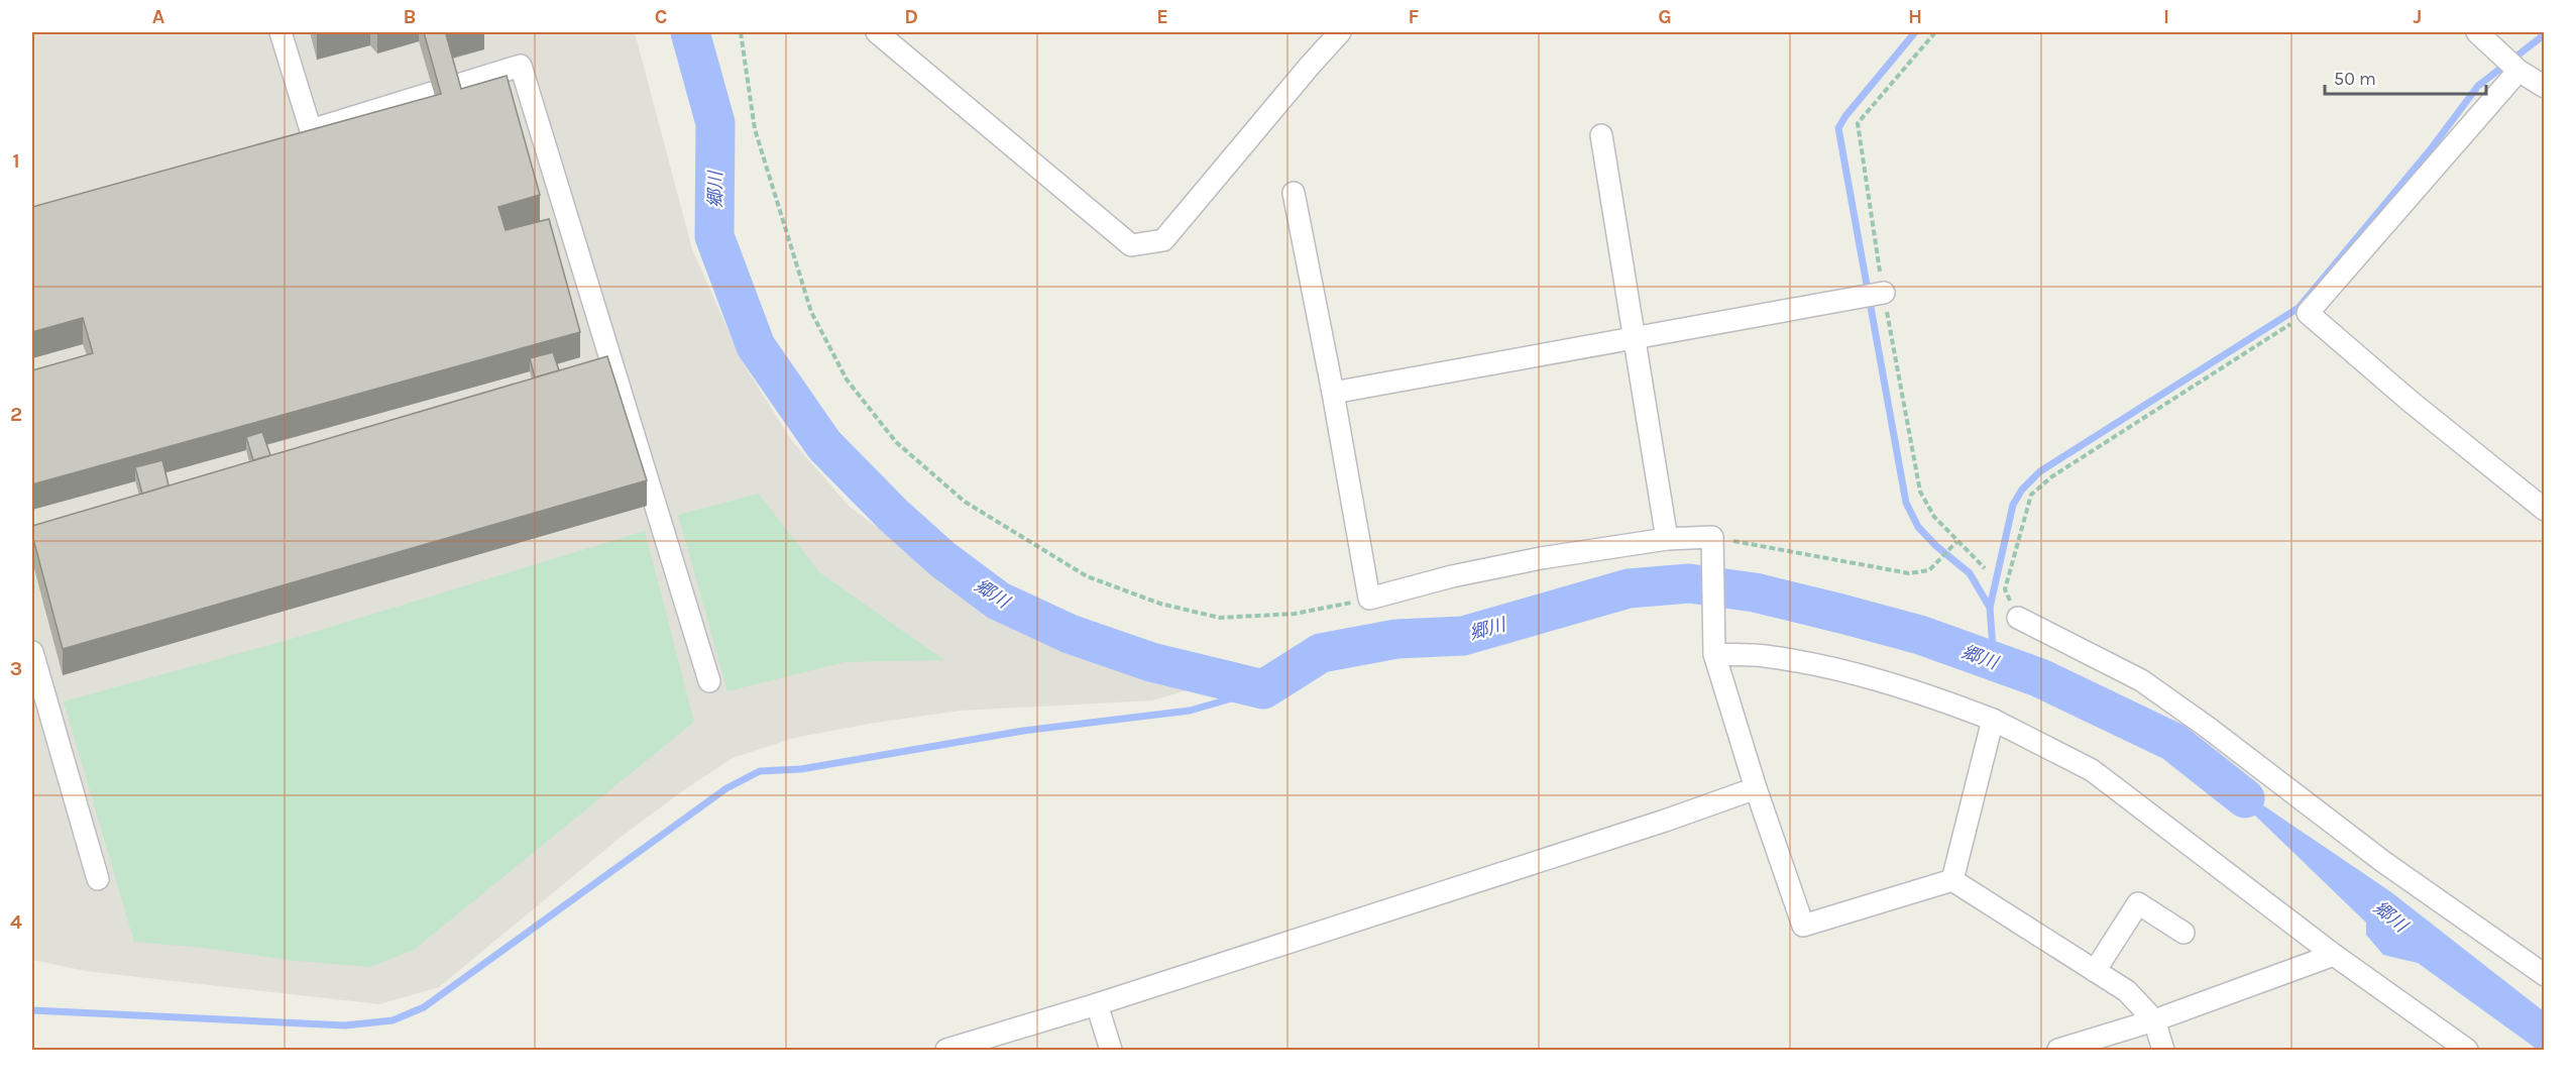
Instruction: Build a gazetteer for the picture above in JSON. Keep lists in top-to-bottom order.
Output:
{
  "water": ["郷川"],
  "scale_bar": "50 m",
  "grid": {
    "columns": [
      "A",
      "B",
      "C",
      "D",
      "E",
      "F",
      "G",
      "H",
      "I",
      "J"
    ],
    "rows": [
      "1",
      "2",
      "3",
      "4"
    ]
  }
}
